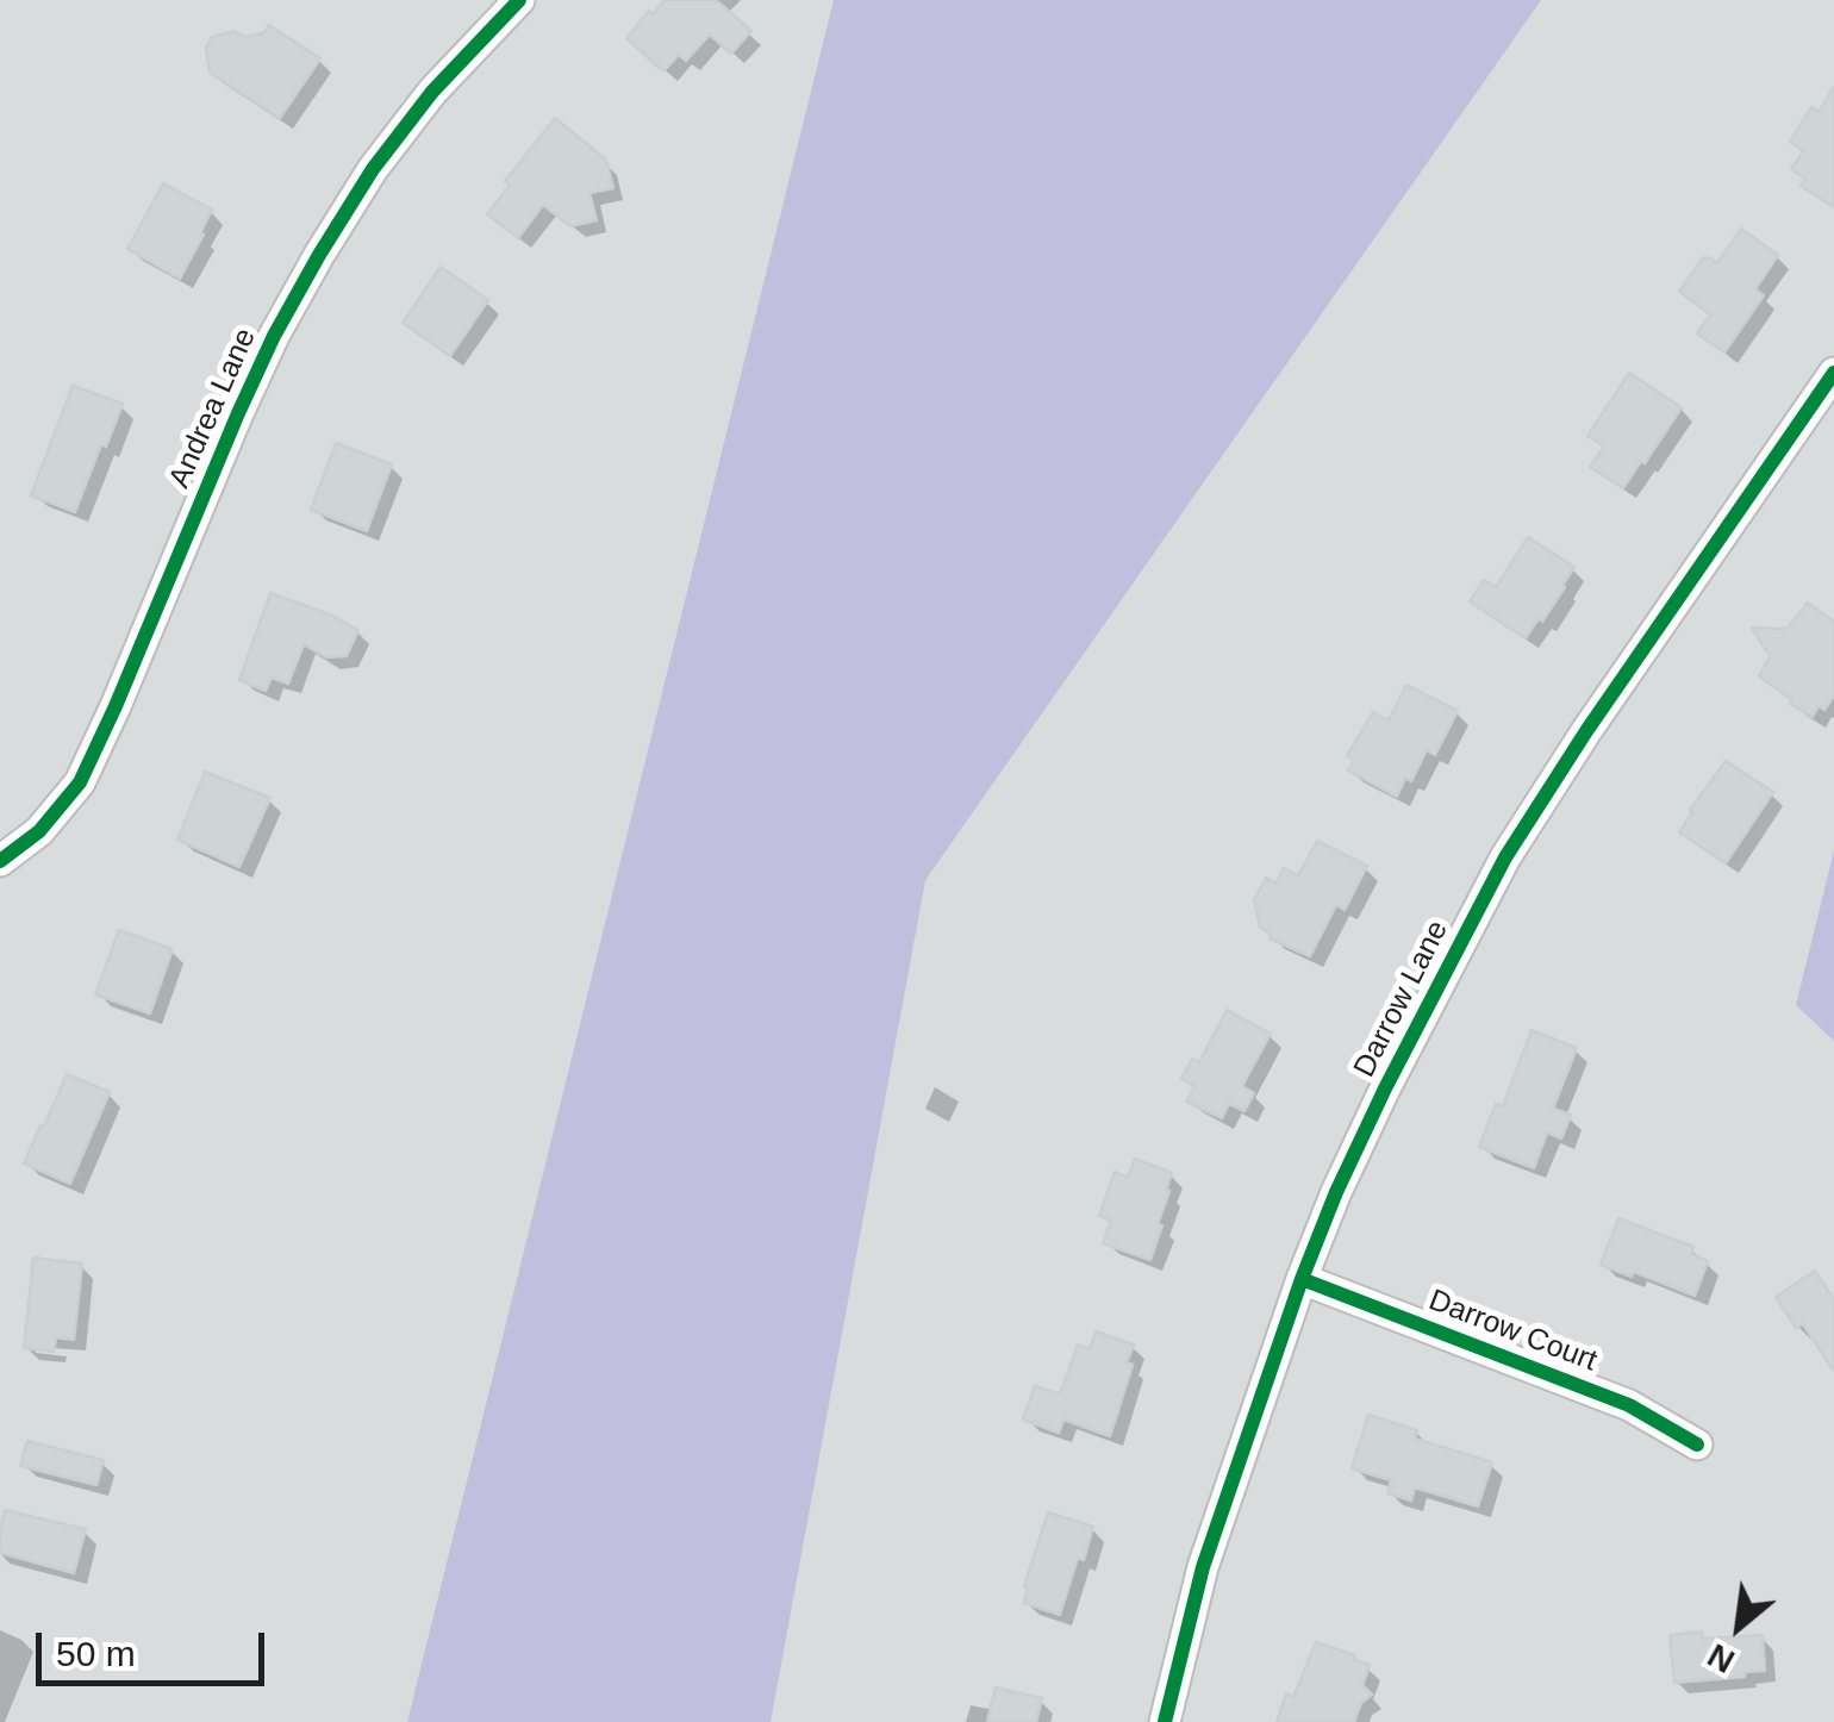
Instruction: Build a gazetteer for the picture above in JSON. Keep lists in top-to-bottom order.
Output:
{
  "streets": {
    "street": ["Andrea Lane", "Darrow Lane", "Darrow Court"]
  },
  "crossings": [
    ["Darrow Lane", "Darrow Court"]
  ],
  "scale_bar": "50 m",
  "north": "bottom left"
}
